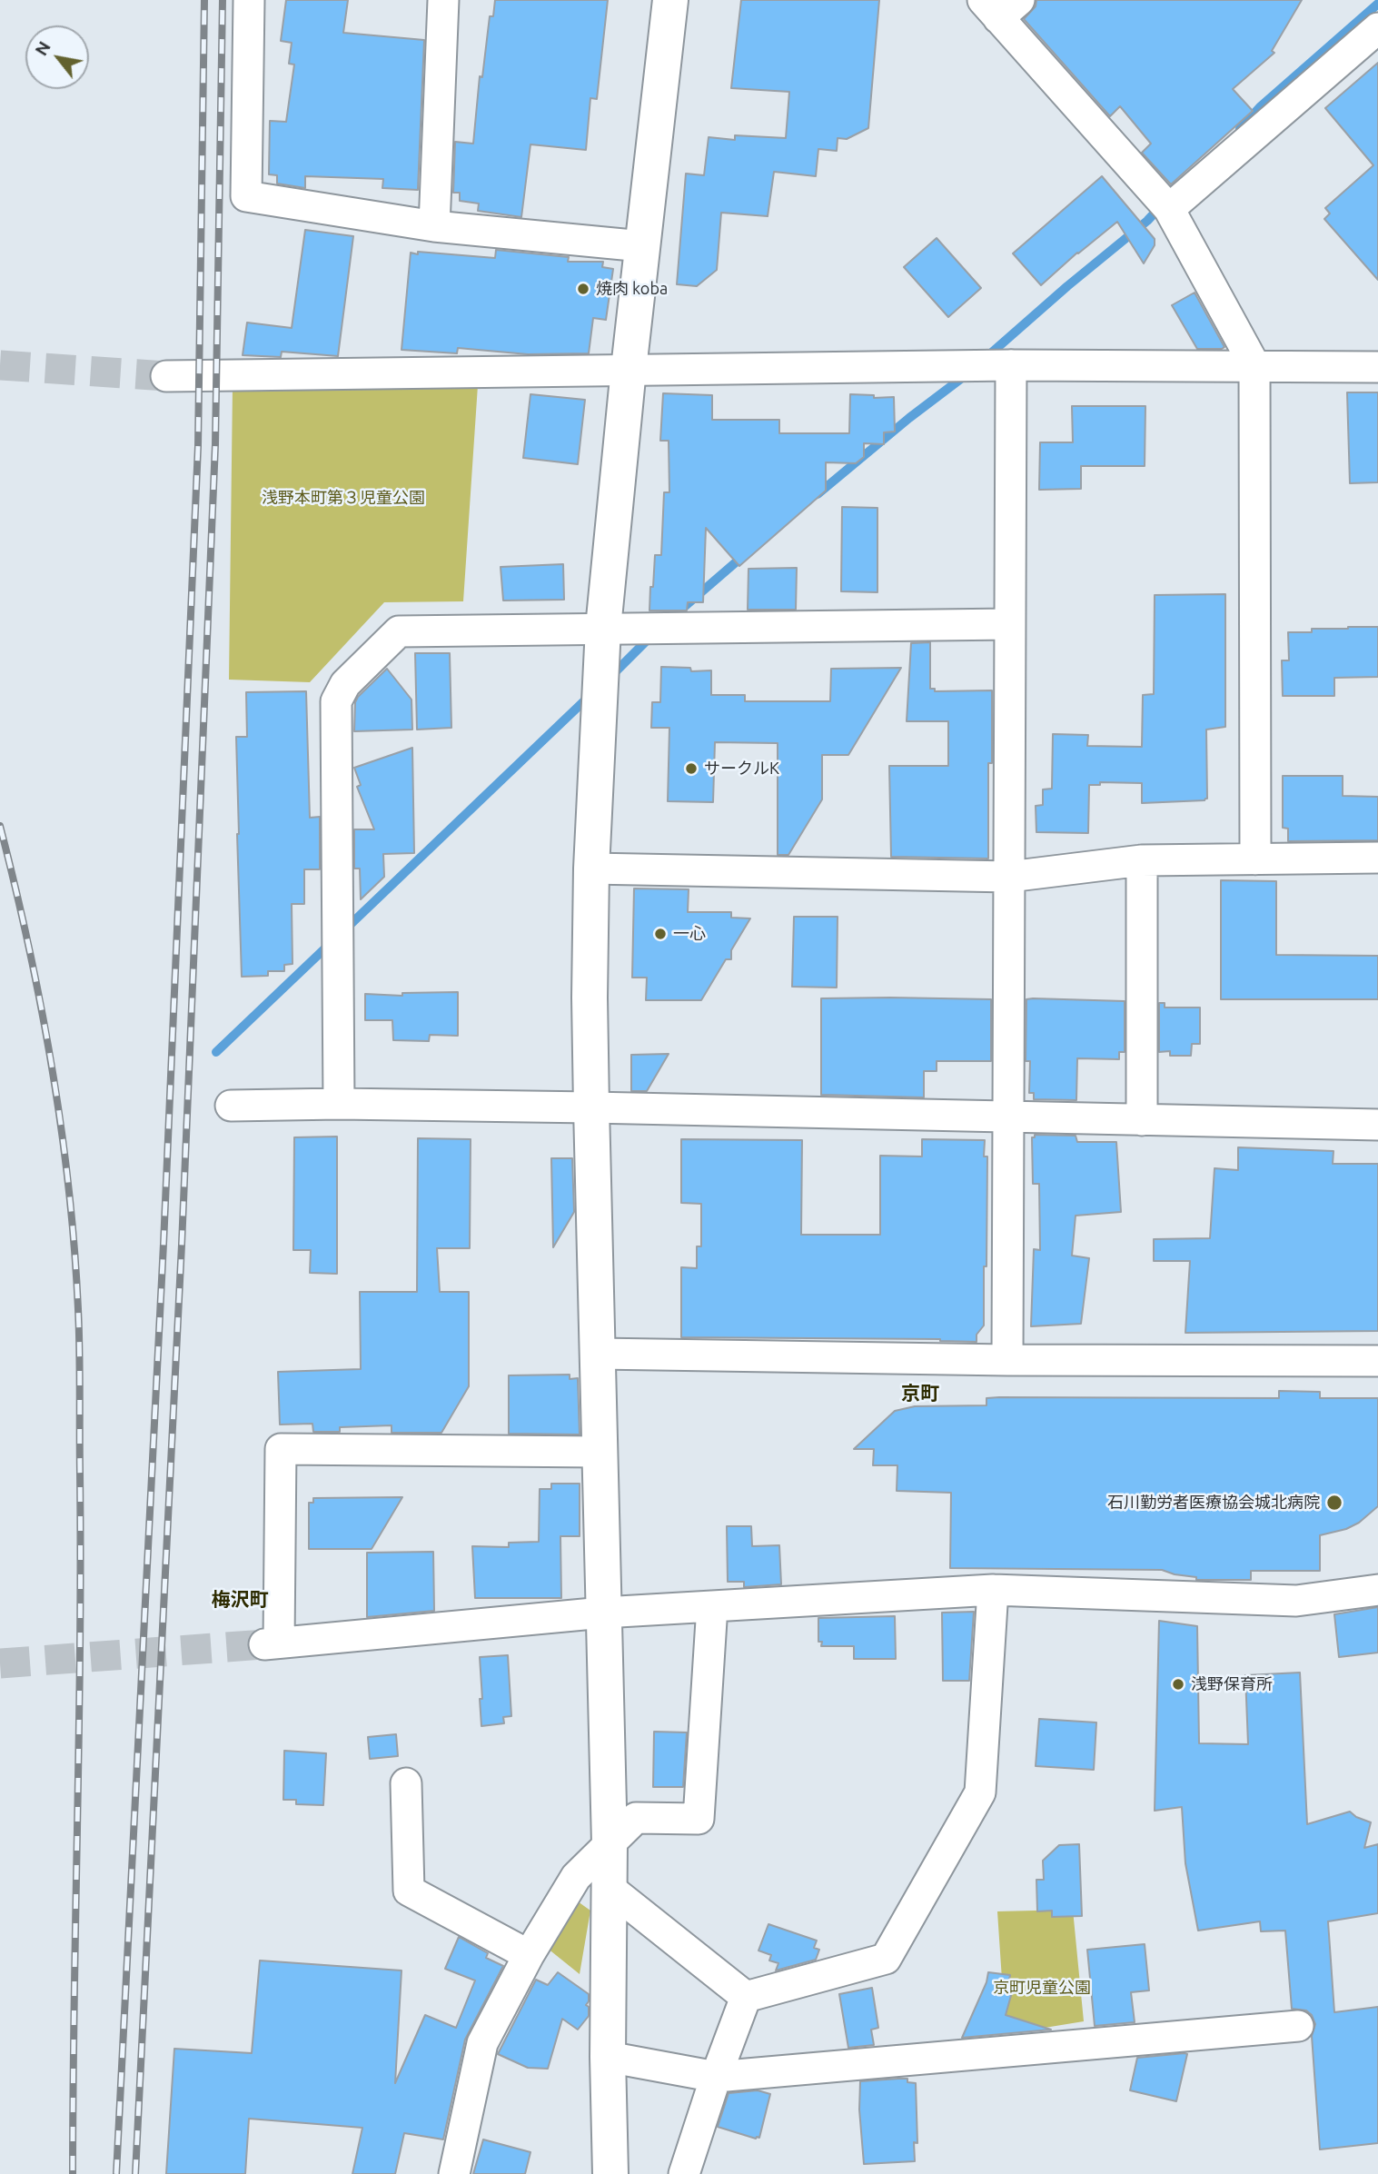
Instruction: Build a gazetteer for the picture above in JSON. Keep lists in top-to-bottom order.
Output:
{
  "districts": ["京町", "梅沢町"],
  "parks": ["浅野本町第３児童公園", "京町児童公園"],
  "places": [
    "焼肉 koba",
    "サークルK",
    "一心",
    "石川勤労者医療協会城北病院",
    "浅野保育所"
  ],
  "north": "top left"
}
